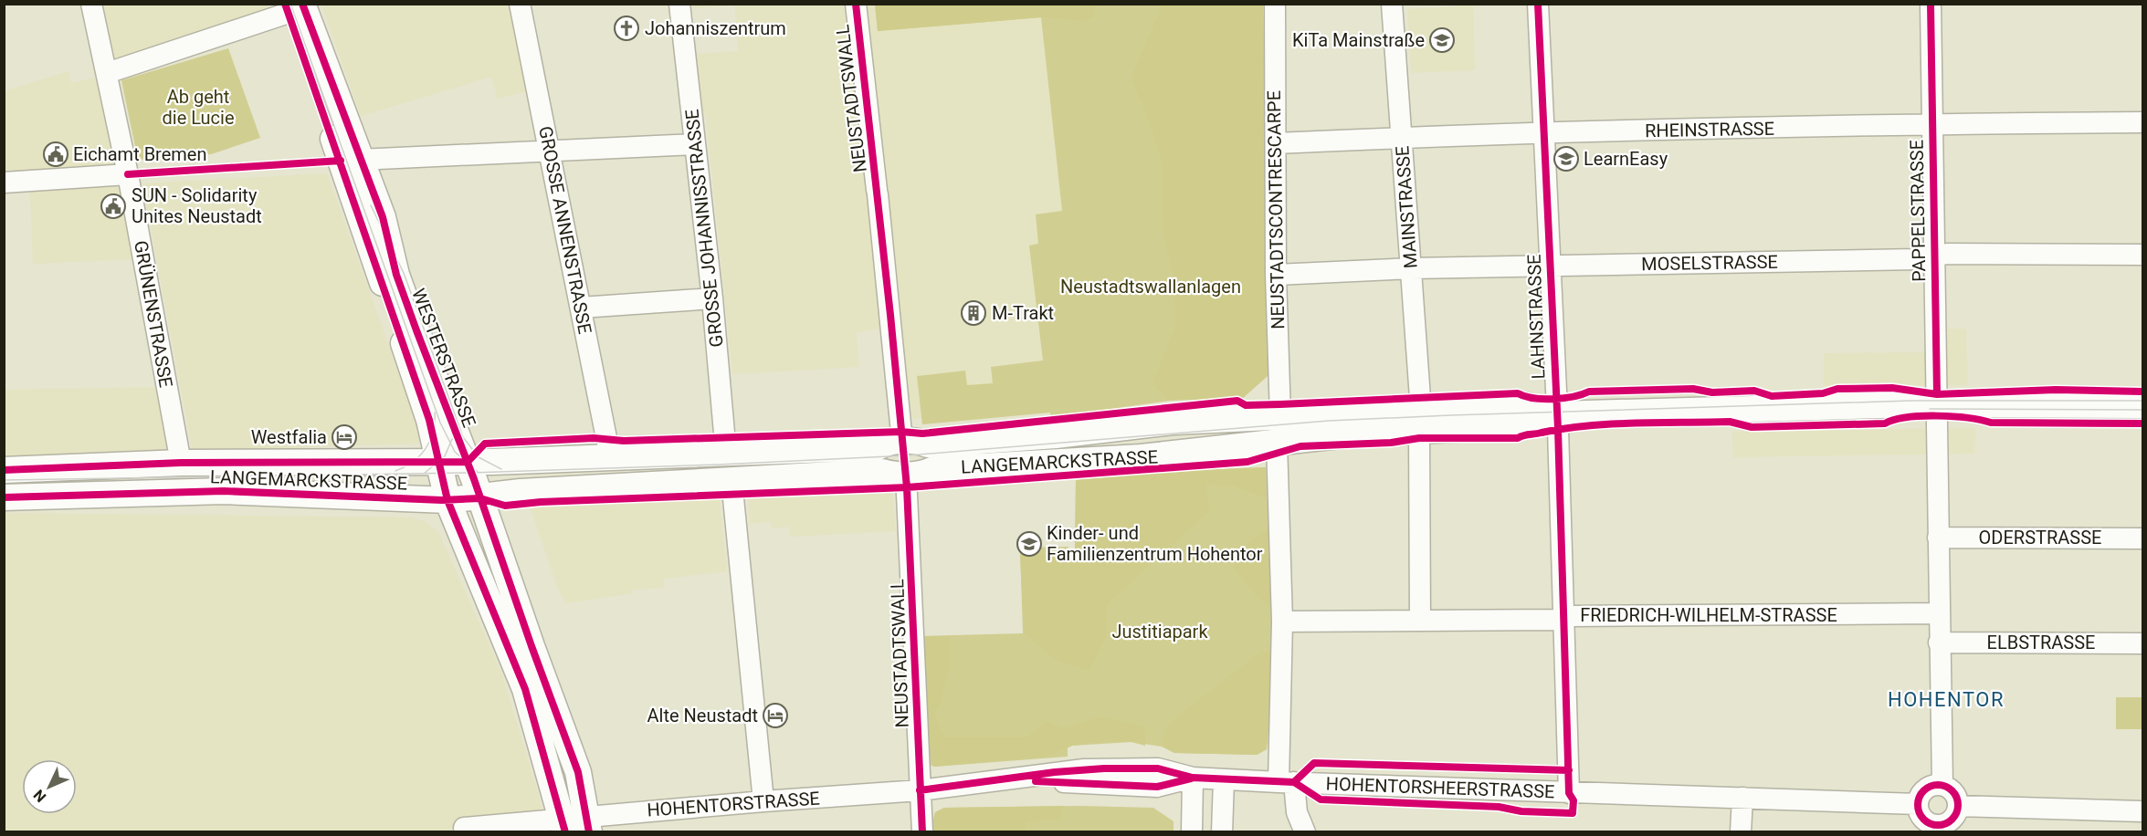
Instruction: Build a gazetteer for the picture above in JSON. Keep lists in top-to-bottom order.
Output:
{
  "streets": {
    "main road": ["WESTERSTRASSE", "LANGEMARCKSTRASSE"],
    "street": [
      "NEUSTADTSWALL",
      "RHEINSTRASSE",
      "MAINSTRASSE",
      "NEUSTADTSCONTRESCARPE",
      "PAPPELSTRASSE",
      "GROSSE JOHANNISSTRASSE",
      "GROSSE ANNENSTRASSE",
      "MOSELSTRASSE",
      "GRÜNENSTRASSE",
      "LAHNSTRASSE",
      "ODERSTRASSE",
      "FRIEDRICH-WILHELM-STRASSE",
      "ELBSTRASSE",
      "HOHENTORSHEERSTRASSE",
      "HOHENTORSTRASSE"
    ]
  },
  "crossings": [
    ["NEUSTADTSWALL", "LANGEMARCKSTRASSE"],
    ["NEUSTADTSWALL", "HOHENTORSTRASSE"],
    ["RHEINSTRASSE", "MAINSTRASSE"],
    ["RHEINSTRASSE", "NEUSTADTSCONTRESCARPE"],
    ["RHEINSTRASSE", "PAPPELSTRASSE"],
    ["RHEINSTRASSE", "LAHNSTRASSE"],
    ["MAINSTRASSE", "MOSELSTRASSE"],
    ["MAINSTRASSE", "LANGEMARCKSTRASSE"],
    ["MAINSTRASSE", "FRIEDRICH-WILHELM-STRASSE"],
    ["NEUSTADTSCONTRESCARPE", "MOSELSTRASSE"],
    ["NEUSTADTSCONTRESCARPE", "LANGEMARCKSTRASSE"],
    ["PAPPELSTRASSE", "MOSELSTRASSE"],
    ["PAPPELSTRASSE", "LANGEMARCKSTRASSE"],
    ["PAPPELSTRASSE", "ODERSTRASSE"],
    ["PAPPELSTRASSE", "FRIEDRICH-WILHELM-STRASSE"],
    ["PAPPELSTRASSE", "ELBSTRASSE"],
    ["PAPPELSTRASSE", "HOHENTORSHEERSTRASSE"],
    ["GROSSE JOHANNISSTRASSE", "LANGEMARCKSTRASSE"],
    ["GROSSE ANNENSTRASSE", "LANGEMARCKSTRASSE"],
    ["MOSELSTRASSE", "LAHNSTRASSE"],
    ["GRÜNENSTRASSE", "LANGEMARCKSTRASSE"],
    ["LAHNSTRASSE", "LANGEMARCKSTRASSE"],
    ["LAHNSTRASSE", "FRIEDRICH-WILHELM-STRASSE"],
    ["LAHNSTRASSE", "HOHENTORSHEERSTRASSE"],
    ["WESTERSTRASSE", "LANGEMARCKSTRASSE"],
    ["WESTERSTRASSE", "HOHENTORSTRASSE"],
    ["HOHENTORSHEERSTRASSE", "HOHENTORSTRASSE"]
  ],
  "districts": ["HOHENTOR"],
  "parks": ["Ab geht die Lucie", "Neustadtswallanlagen", "Justitiapark"],
  "places": {
    "church": ["Johanniszentrum"],
    "school or university": ["KiTa Mainstraße", "LearnEasy", "Kinder- und Familienzentrum Hohentor"],
    "public building": ["Eichamt Bremen", "SUN - Solidarity Unites Neustadt"],
    "building": ["M-Trakt"],
    "hotel": ["Westfalia", "Alte Neustadt"]
  },
  "north": "bottom left"
}
